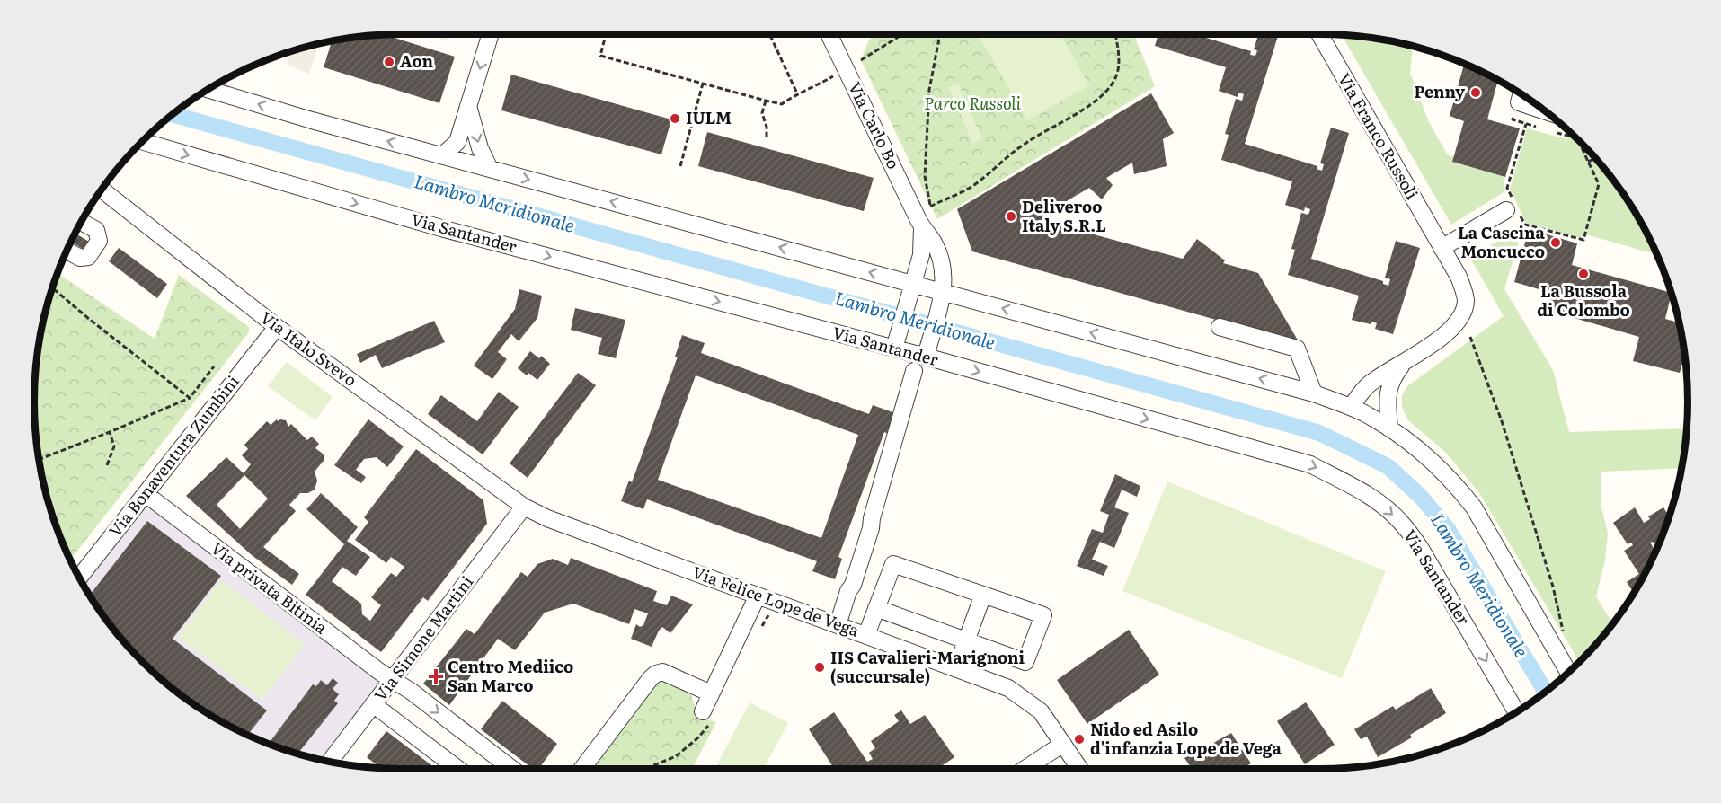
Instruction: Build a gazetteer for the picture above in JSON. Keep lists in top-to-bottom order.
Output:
{
  "streets": {
    "street": [
      "Via Carlo Bo",
      "Via Franco Russoli",
      "Via Santander",
      "Via Italo Svevo",
      "Via Bonaventura Zumbini",
      "Via privata Bitinia",
      "Via Felice Lope de Vega",
      "Via Simone Martini"
    ]
  },
  "crossings": [
    ["Via Carlo Bo", "Via Santander"],
    ["Via Italo Svevo", "Via Bonaventura Zumbini"],
    ["Via Italo Svevo", "Via Felice Lope de Vega"],
    ["Via Italo Svevo", "Via Simone Martini"],
    ["Via Bonaventura Zumbini", "Via privata Bitinia"],
    ["Via privata Bitinia", "Via Simone Martini"],
    ["Via Felice Lope de Vega", "Via Simone Martini"]
  ],
  "water": ["Lambro Meridionale"],
  "parks": ["Parco Russoli"],
  "places": {
    "other": [
      "Aon",
      "Penny",
      "IULM",
      "Deliveroo Italy S.R.L",
      "La Cascina Moncucco",
      "La Bussola di Colombo",
      "IIS Cavalieri-Marignoni (succursale)",
      "Nido ed Asilo d'infanzia Lope de Vega"
    ],
    "health": ["Centro Mediico San Marco"]
  }
}
